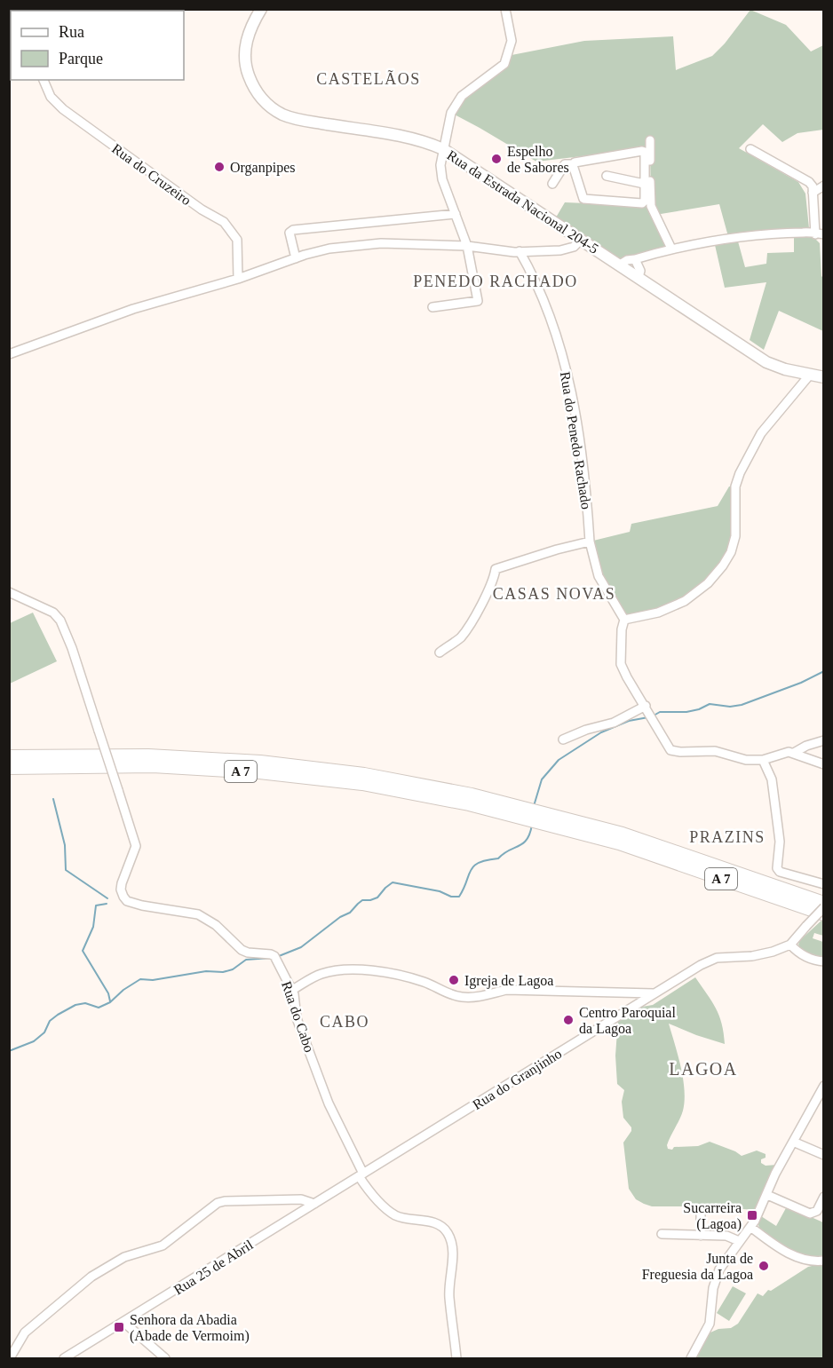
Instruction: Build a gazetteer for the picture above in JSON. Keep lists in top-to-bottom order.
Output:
{
  "streets": {
    "highway": ["A 7"],
    "main road": ["Rua da Estrada Nacional 204-5"],
    "street": [
      "Rua do Cruzeiro",
      "Rua do Penedo Rachado",
      "Rua do Cabo",
      "Rua do Granjinho",
      "Rua 25 de Abril"
    ]
  },
  "crossings": [
    ["Rua do Cabo", "Rua do Granjinho"],
    ["Rua do Cabo", "Rua 25 de Abril"],
    ["Rua do Granjinho", "Rua 25 de Abril"]
  ],
  "districts": [
    "CASTELÃOS",
    "PENEDO RACHADO",
    "CASAS NOVAS",
    "PRAZINS",
    "CABO",
    "LAGOA"
  ],
  "places": {
    "other": [
      "Espelho de Sabores",
      "Organpipes",
      "Igreja de Lagoa",
      "Centro Paroquial da Lagoa",
      "Junta de Freguesia da Lagoa"
    ],
    "transit": ["Sucarreira (Lagoa)", "Senhora da Abadia (Abade de Vermoim)"]
  },
  "legend": ["Rua", "Parque"]
}
